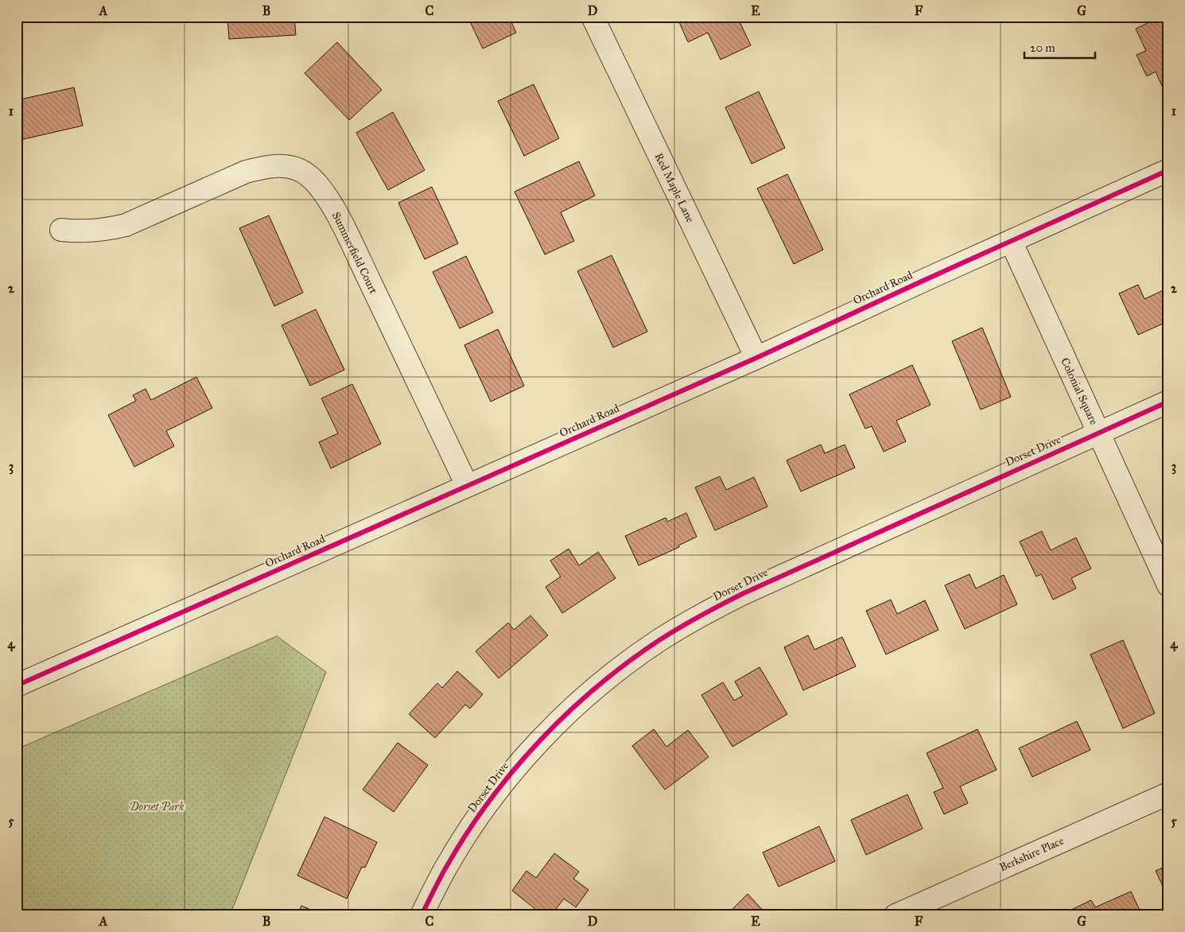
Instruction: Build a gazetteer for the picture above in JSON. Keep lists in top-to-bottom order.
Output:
{
  "streets": {
    "street": [
      "Red Maple Lane",
      "Summerfield Court",
      "Orchard Road",
      "Colonial Square",
      "Dorset Drive",
      "Berkshire Place"
    ]
  },
  "crossings": [
    ["Red Maple Lane", "Orchard Road"],
    ["Summerfield Court", "Orchard Road"],
    ["Orchard Road", "Colonial Square"],
    ["Colonial Square", "Dorset Drive"]
  ],
  "parks": ["Dorset Park"],
  "scale_bar": "20 m",
  "grid": {
    "columns": [
      "A",
      "B",
      "C",
      "D",
      "E",
      "F",
      "G"
    ],
    "rows": [
      "1",
      "2",
      "3",
      "4",
      "5"
    ]
  }
}
